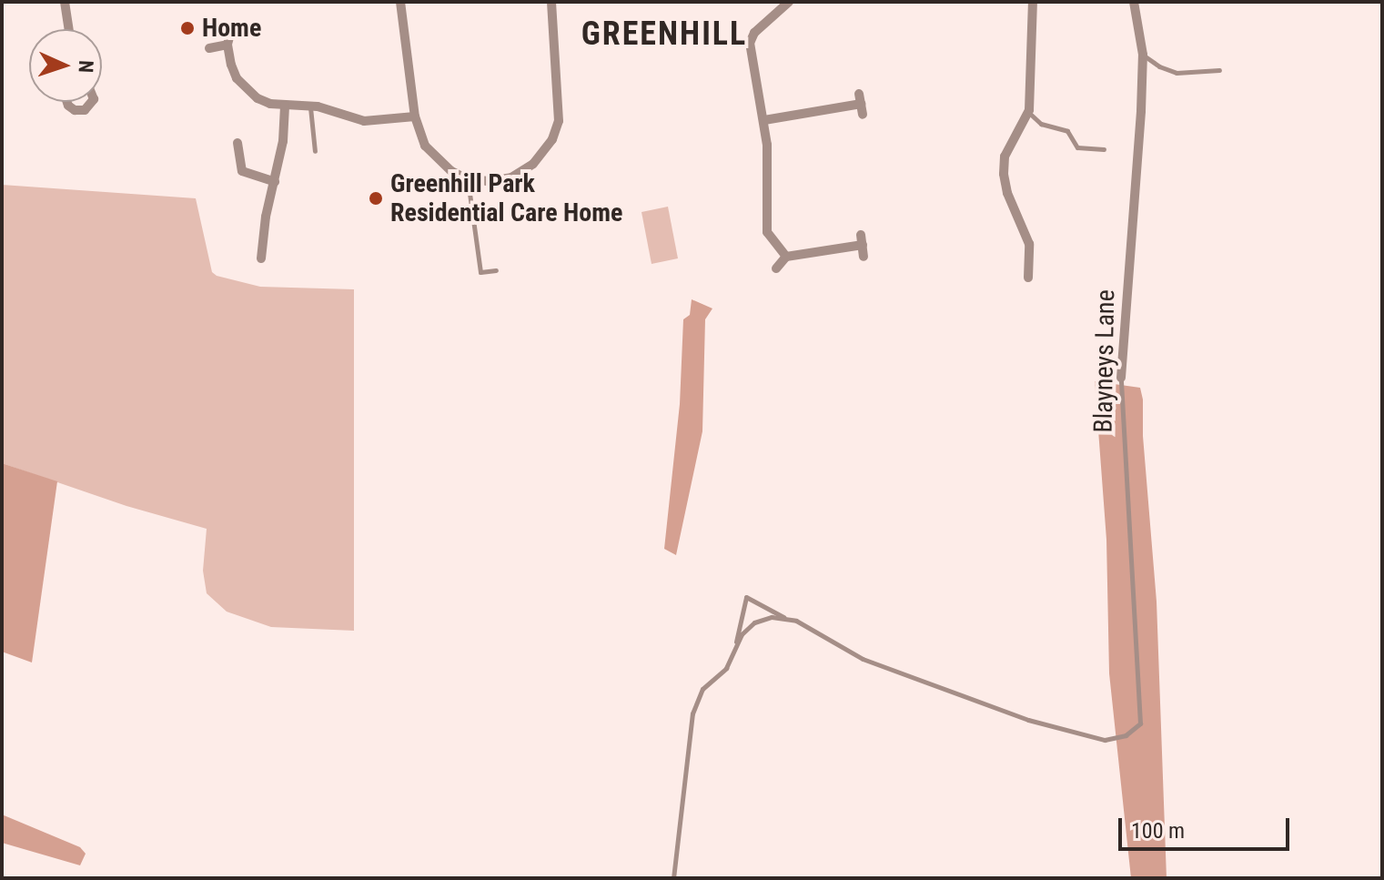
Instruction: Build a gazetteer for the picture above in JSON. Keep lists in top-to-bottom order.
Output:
{
  "streets": {
    "street": ["Blayneys Lane"]
  },
  "districts": ["GREENHILL"],
  "places": ["Home", "Greenhill Park Residential Care Home"],
  "scale_bar": "100 m",
  "north": "right"
}
